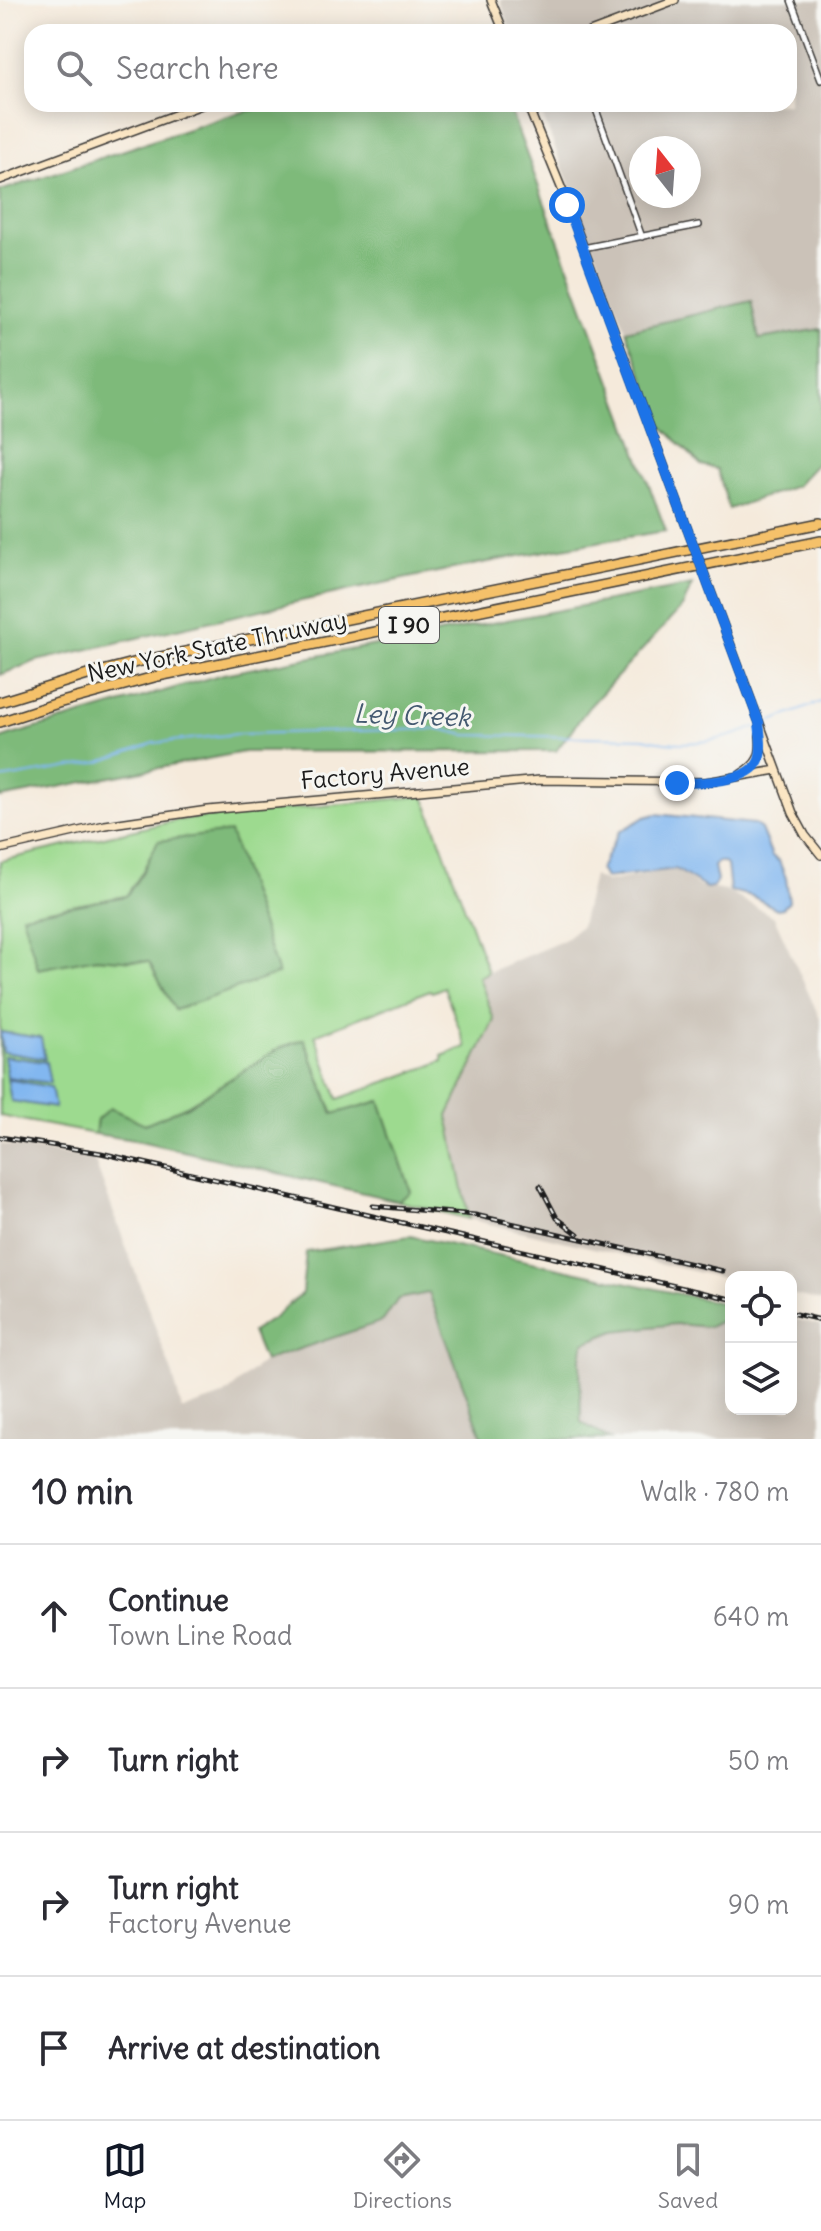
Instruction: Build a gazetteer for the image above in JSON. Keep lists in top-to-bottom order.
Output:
{
  "streets": {
    "highway": ["I 90", "New York State Thruway"],
    "street": ["Factory Avenue"]
  },
  "water": ["Ley Creek"],
  "north": "top",
  "page": {
    "search": "Search here",
    "heading": ["10 min", "Walk · 780 m"],
    "list": [
      ["Continue", "Town Line Road", "640 m"],
      ["Turn right", "50 m"],
      ["Turn right", "Factory Avenue", "90 m"],
      "Arrive at destination"
    ],
    "nav": ["Map", "Directions", "Saved"]
  }
}
